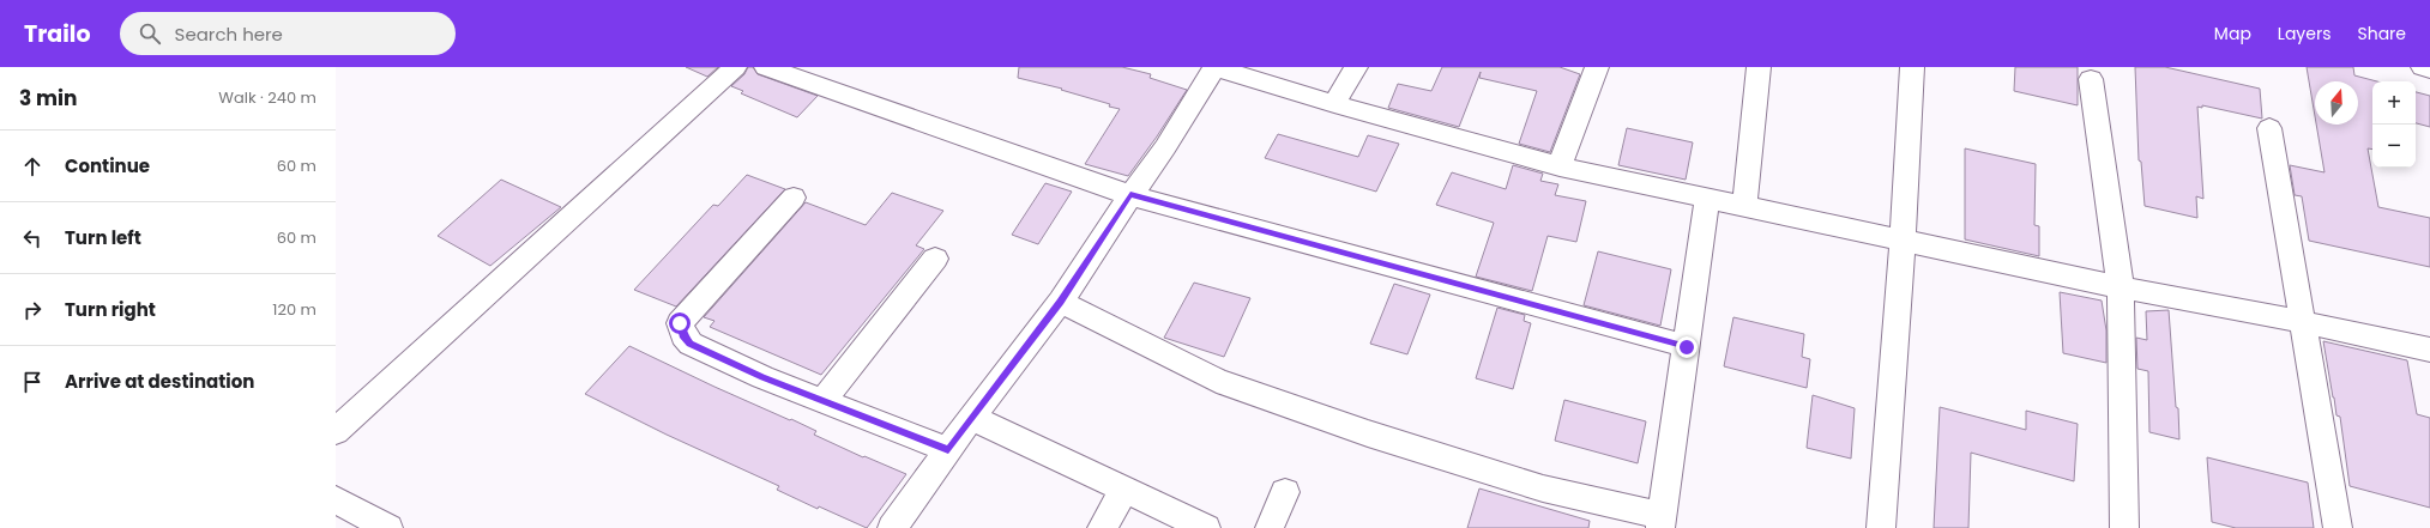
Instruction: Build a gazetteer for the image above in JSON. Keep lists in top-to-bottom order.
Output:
{
  "north": "top",
  "page": {
    "header": "Trailo",
    "search": "Search here",
    "nav": ["Map", "Layers", "Share"],
    "heading": ["3 min", "Walk · 240 m"],
    "map_buttons": ["+", "−"],
    "list": [
      ["Continue", "60 m"],
      ["Turn left", "60 m"],
      ["Turn right", "120 m"],
      "Arrive at destination"
    ]
  }
}
